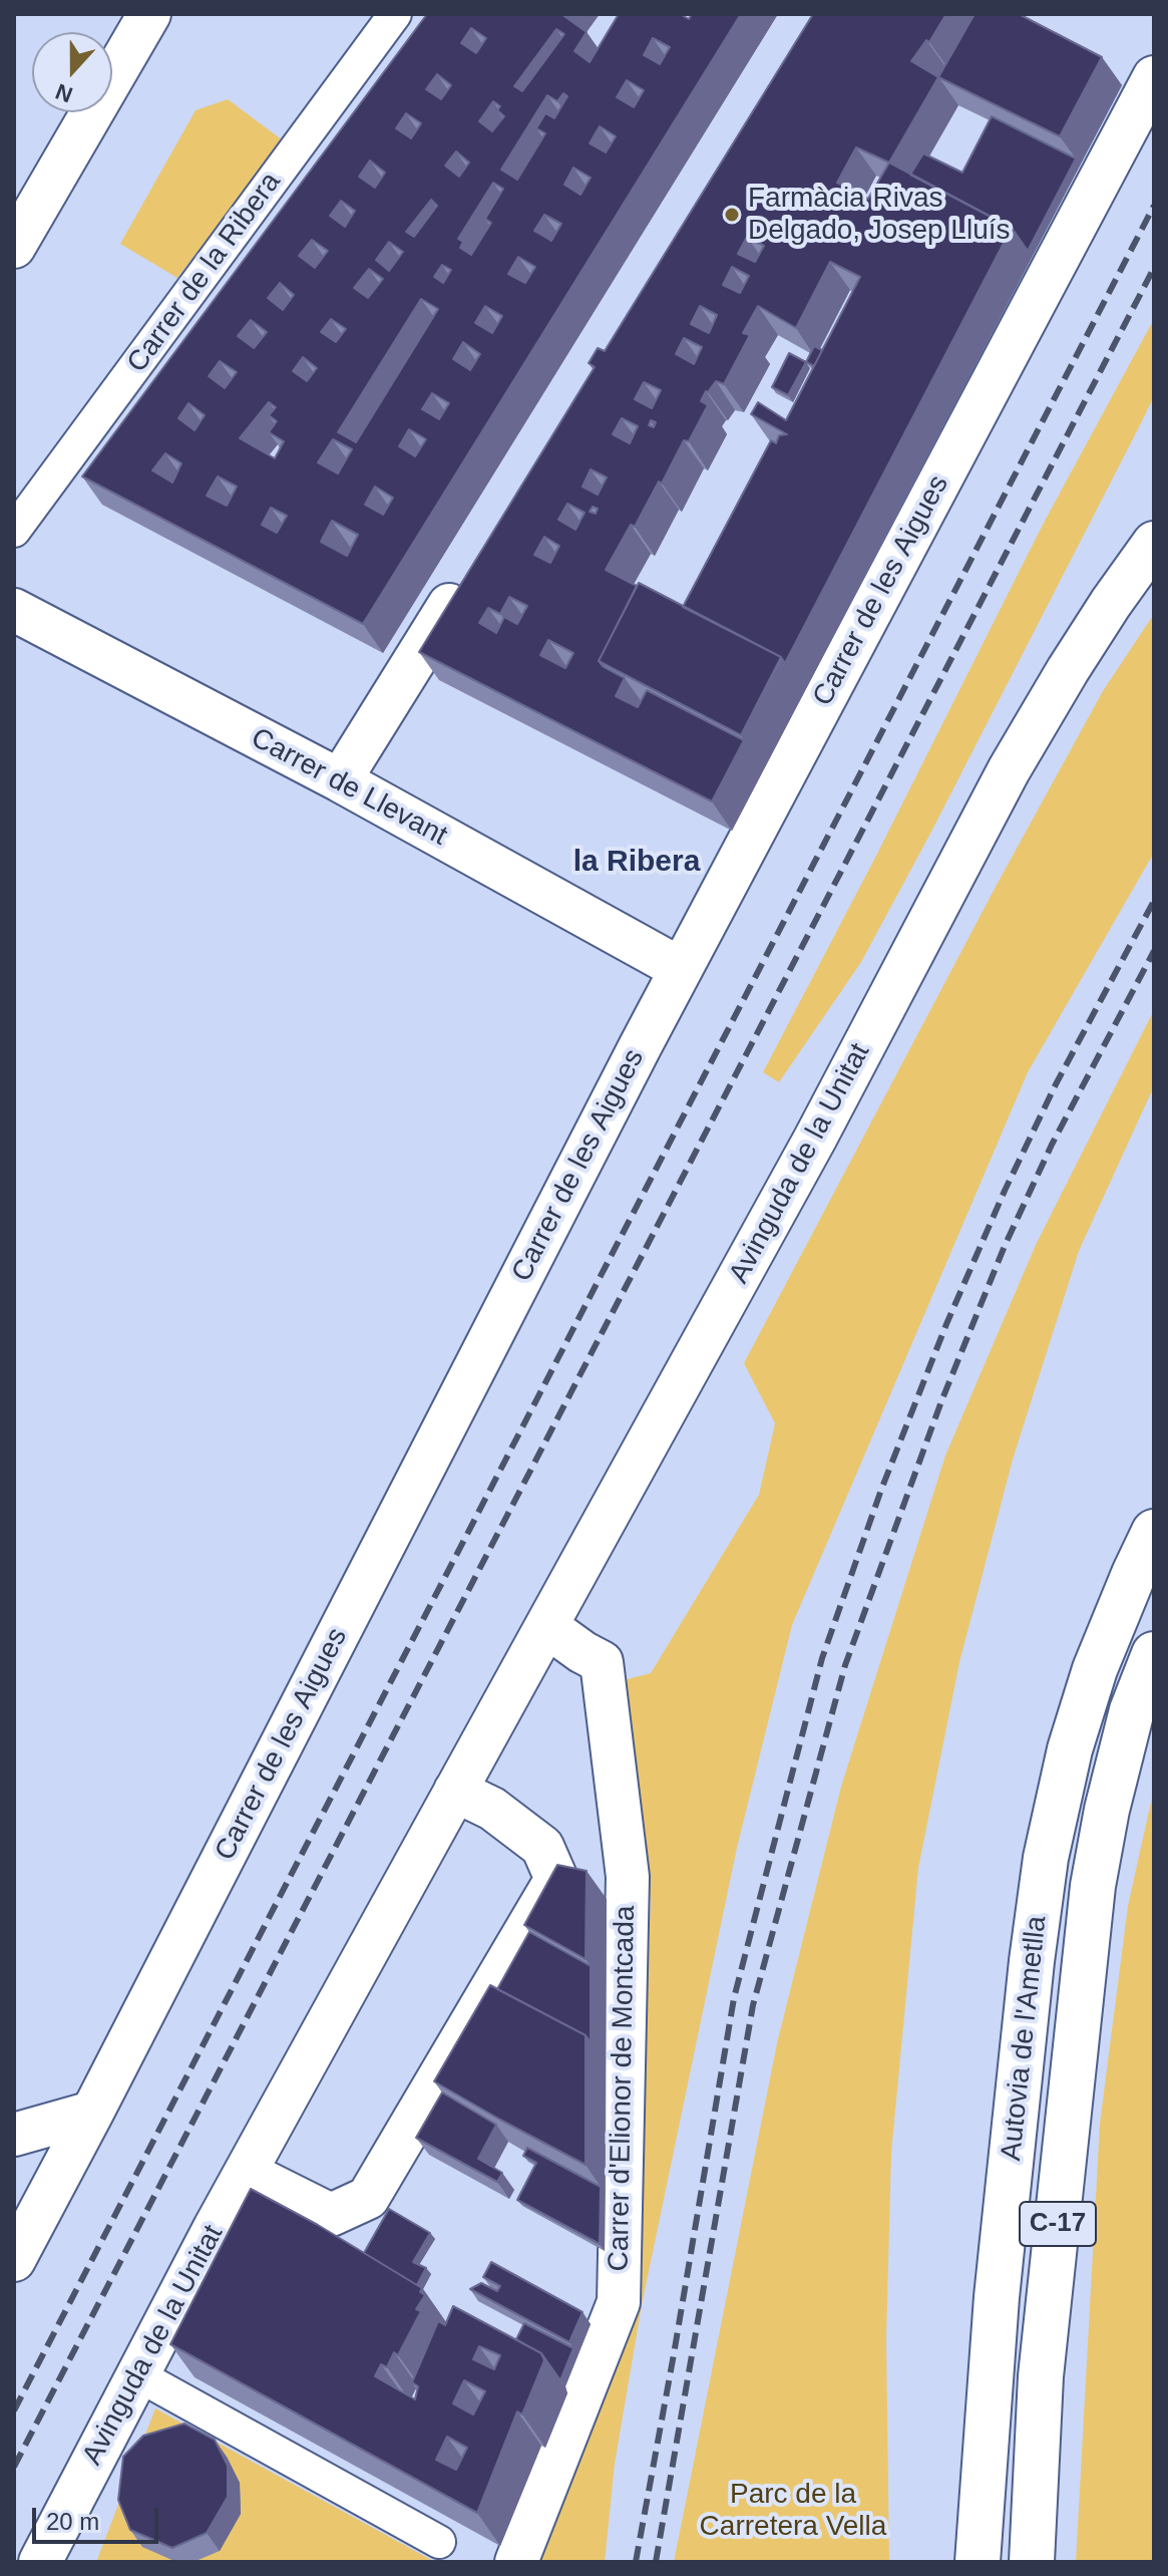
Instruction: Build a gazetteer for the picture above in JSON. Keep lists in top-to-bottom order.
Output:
{
  "streets": {
    "highway": ["Autovia de l'Ametlla", "C-17"],
    "street": [
      "Carrer de la Ribera",
      "Carrer de les Aigues",
      "Carrer de Llevant",
      "Avinguda de la Unitat",
      "Carrer d'Elionor de Montcada"
    ]
  },
  "crossings": [
    ["Carrer de les Aigues", "Carrer de Llevant"],
    ["Avinguda de la Unitat", "Carrer d'Elionor de Montcada"]
  ],
  "districts": ["la Ribera"],
  "parks": ["Parc de la Carretera Vella"],
  "places": ["Farmàcia Rivas Delgado, Josep Lluís"],
  "scale_bar": "20 m",
  "north": "bottom"
}
